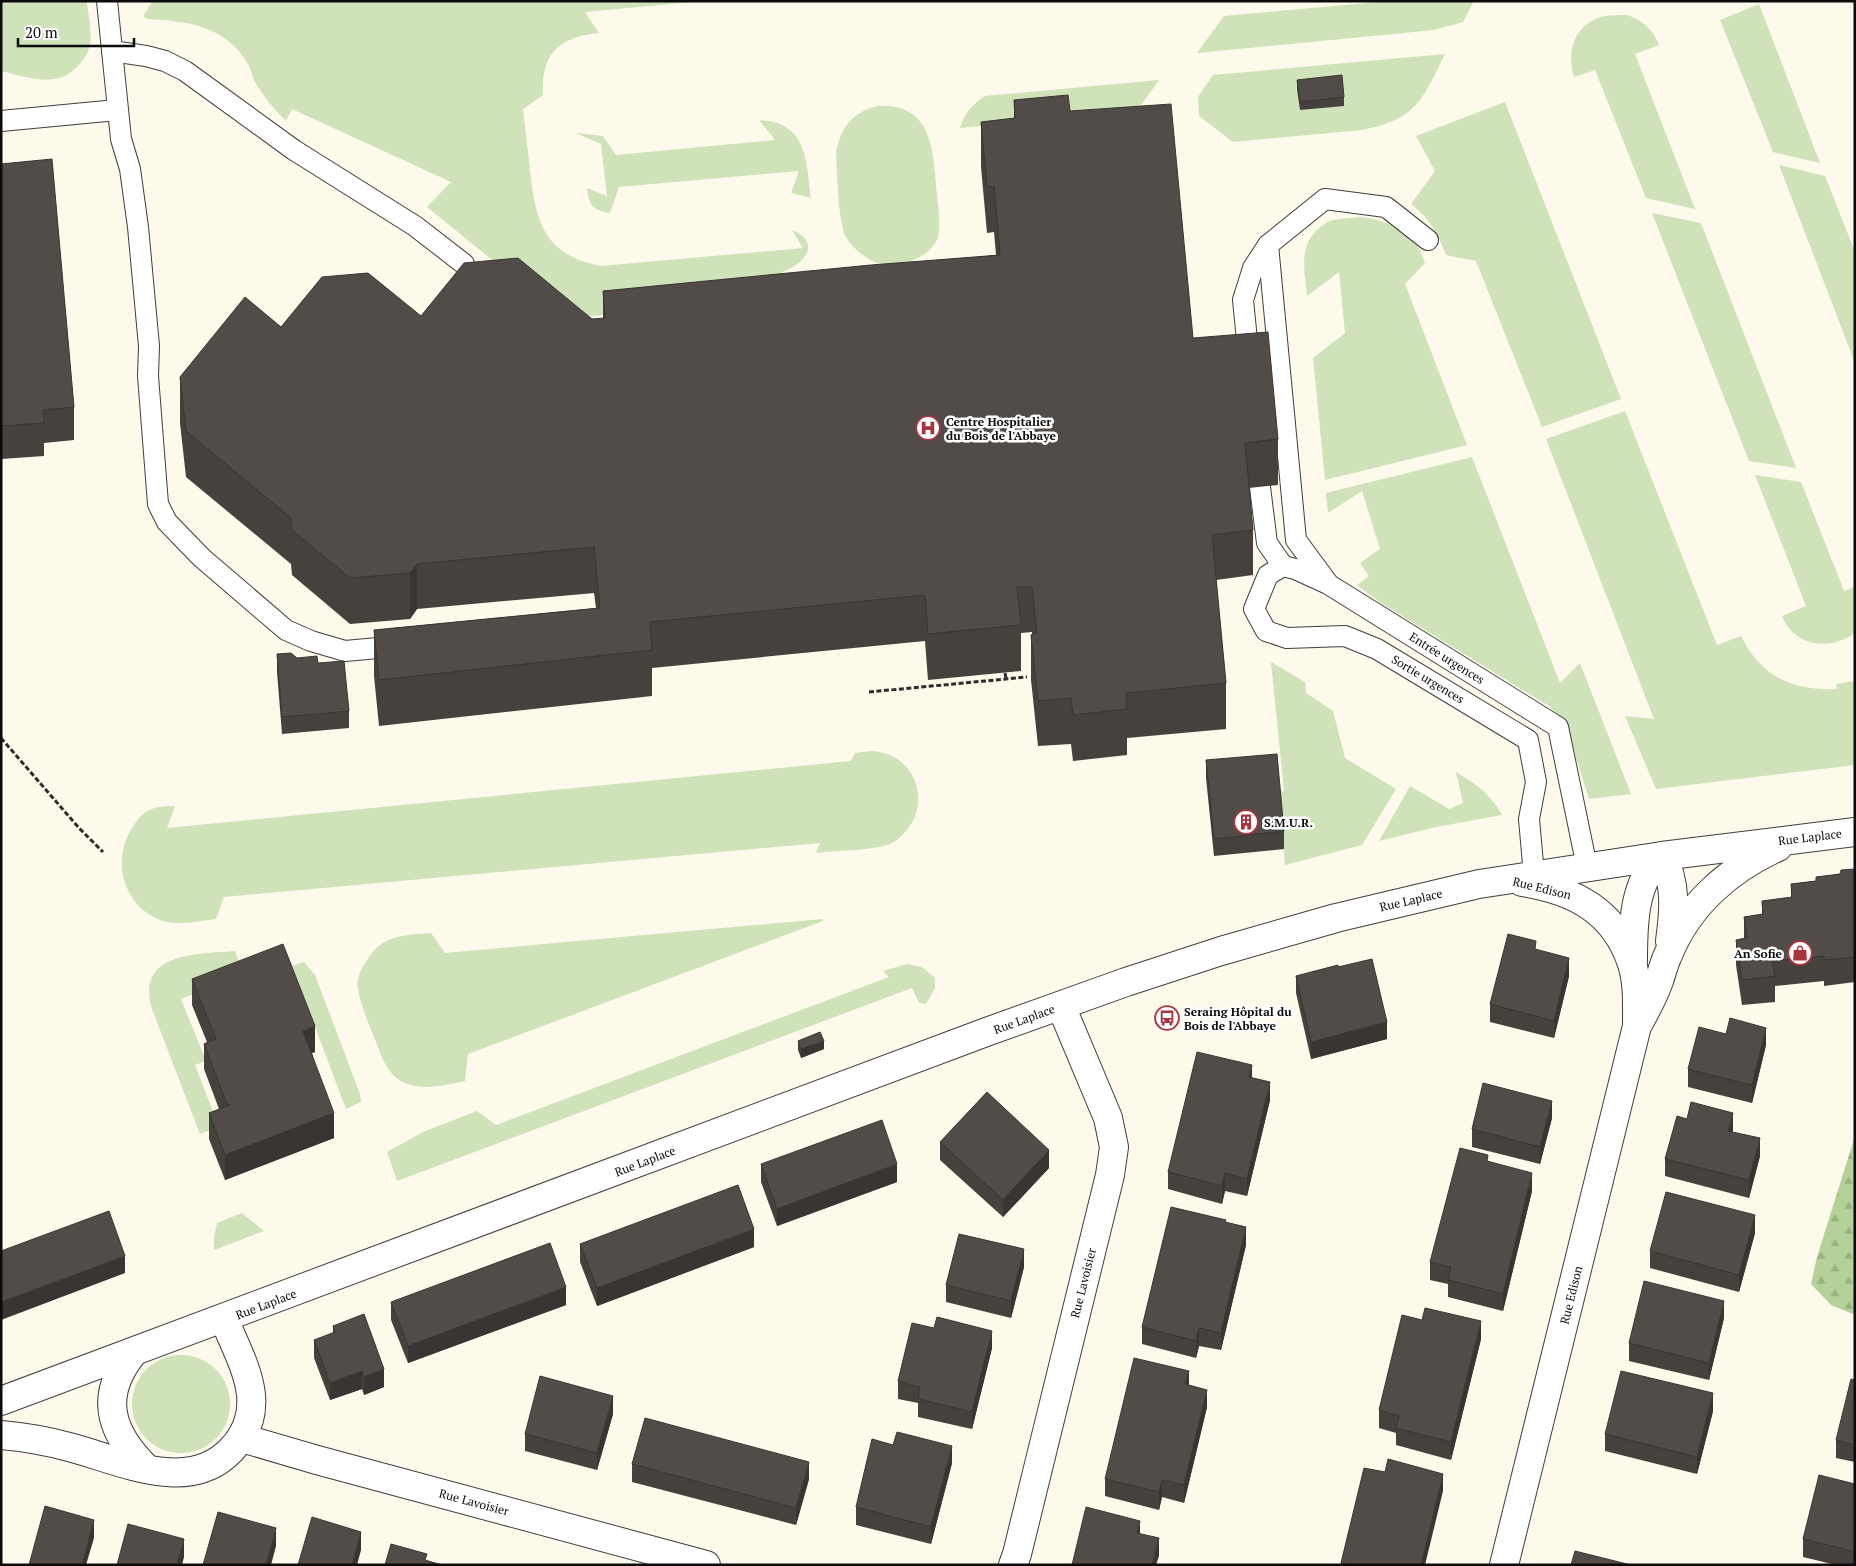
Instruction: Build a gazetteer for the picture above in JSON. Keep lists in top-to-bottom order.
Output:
{
  "streets": {
    "street": ["Rue Laplace", "Rue Edison", "Rue Lavoisier"],
    "lane": ["Entrée urgences", "Sortie urgences"]
  },
  "crossings": [
    ["Entrée urgences", "Sortie urgences"],
    ["Entrée urgences", "Rue Laplace"],
    ["Sortie urgences", "Rue Laplace"],
    ["Rue Laplace", "Rue Edison"],
    ["Rue Laplace", "Rue Lavoisier"]
  ],
  "places": {
    "hospital": ["Centre Hospitalier du Bois de l'Abbaye"],
    "building": ["S.M.U.R."],
    "shop": ["An Sofie"],
    "bus stop": ["Seraing Hôpital du Bois de l'Abbaye"]
  },
  "scale_bar": "20 m"
}
